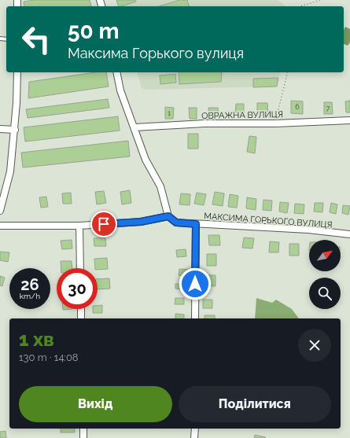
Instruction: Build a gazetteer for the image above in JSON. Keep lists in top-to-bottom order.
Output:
{
  "streets": {
    "street": ["ОВРАЖНА ВУЛИЦЯ", "МАКСИМА ГОРЬКОГО ВУЛИЦЯ"]
  },
  "house_numbers": ["6", "7", "1"],
  "north": "top right",
  "page": {
    "turn": ["50 m", "Максима Горького вулиця"],
    "speed": "26 km/h",
    "limit": "30",
    "heading": ["1 хв", "130 m · 14:08"],
    "buttons": ["Вихід", "Поділитися"]
  }
}
